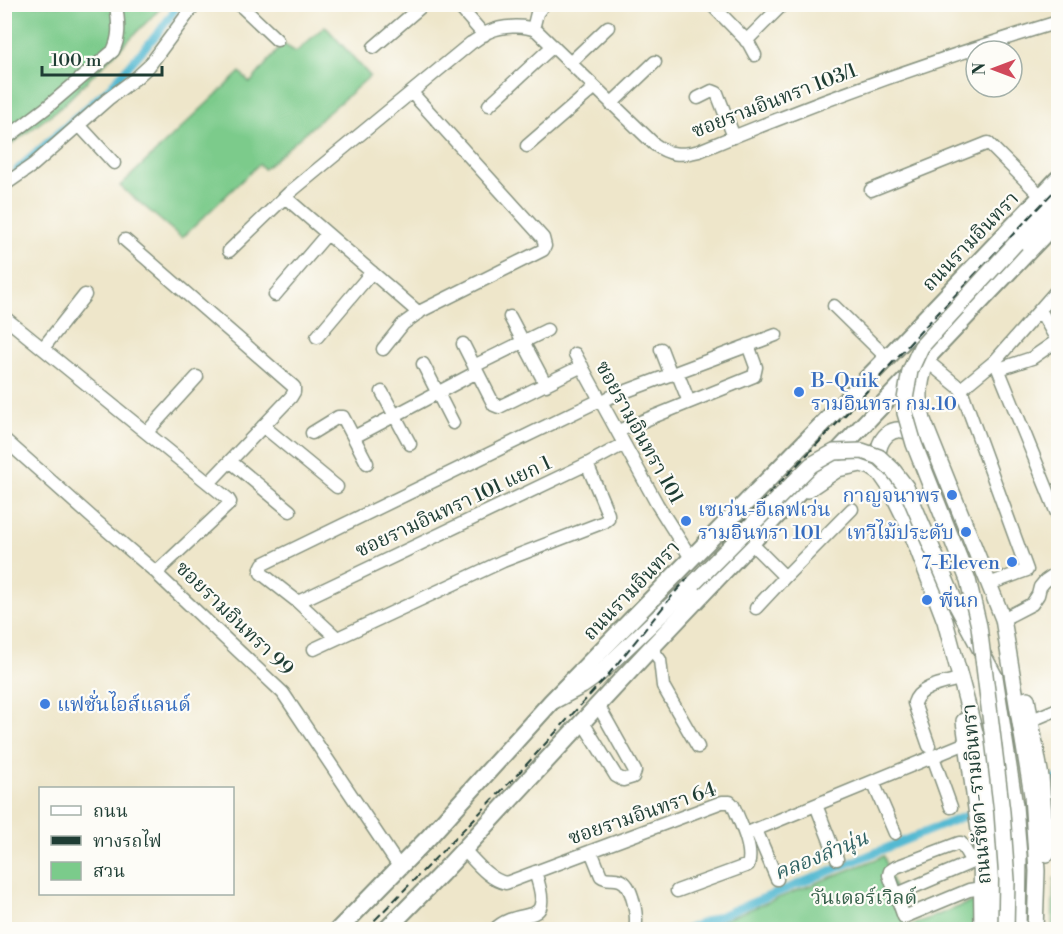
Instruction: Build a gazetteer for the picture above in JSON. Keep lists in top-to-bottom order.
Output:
{
  "streets": {
    "highway": ["ถนนรามอินทรา"],
    "main road": ["ถนนรัชดา-รามอินทรา"],
    "street": [
      "ซอยรามอินทรา 103/1",
      "ซอยรามอินทรา 101",
      "ซอยรามอินทรา 101 แยก 1",
      "ซอยรามอินทรา 99",
      "ซอยรามอินทรา 64"
    ]
  },
  "crossings": [
    ["ถนนรามอินทรา", "ซอยรามอินทรา 101"],
    ["ถนนรามอินทรา", "ซอยรามอินทรา 99"],
    ["ถนนรามอินทรา", "ถนนรัชดา-รามอินทรา"],
    ["ซอยรามอินทรา 101", "ซอยรามอินทรา 101 แยก 1"],
    ["ถนนรัชดา-รามอินทรา", "ซอยรามอินทรา 64"]
  ],
  "water": ["คลองลำนุ่น"],
  "parks": ["วันเดอร์เวิลด์"],
  "places": [
    "B-Quik รามอินทรา กม.10",
    "กาญจนาพร",
    "เซเว่น-อีเลฟเว่น รามอินทรา 101",
    "เทวีไม้ประดับ",
    "7-Eleven",
    "พี่นก",
    "แฟชั่นไอส์แลนด์"
  ],
  "legend": ["ถนน", "ทางรถไฟ", "สวน"],
  "scale_bar": "100 m",
  "north": "left"
}
